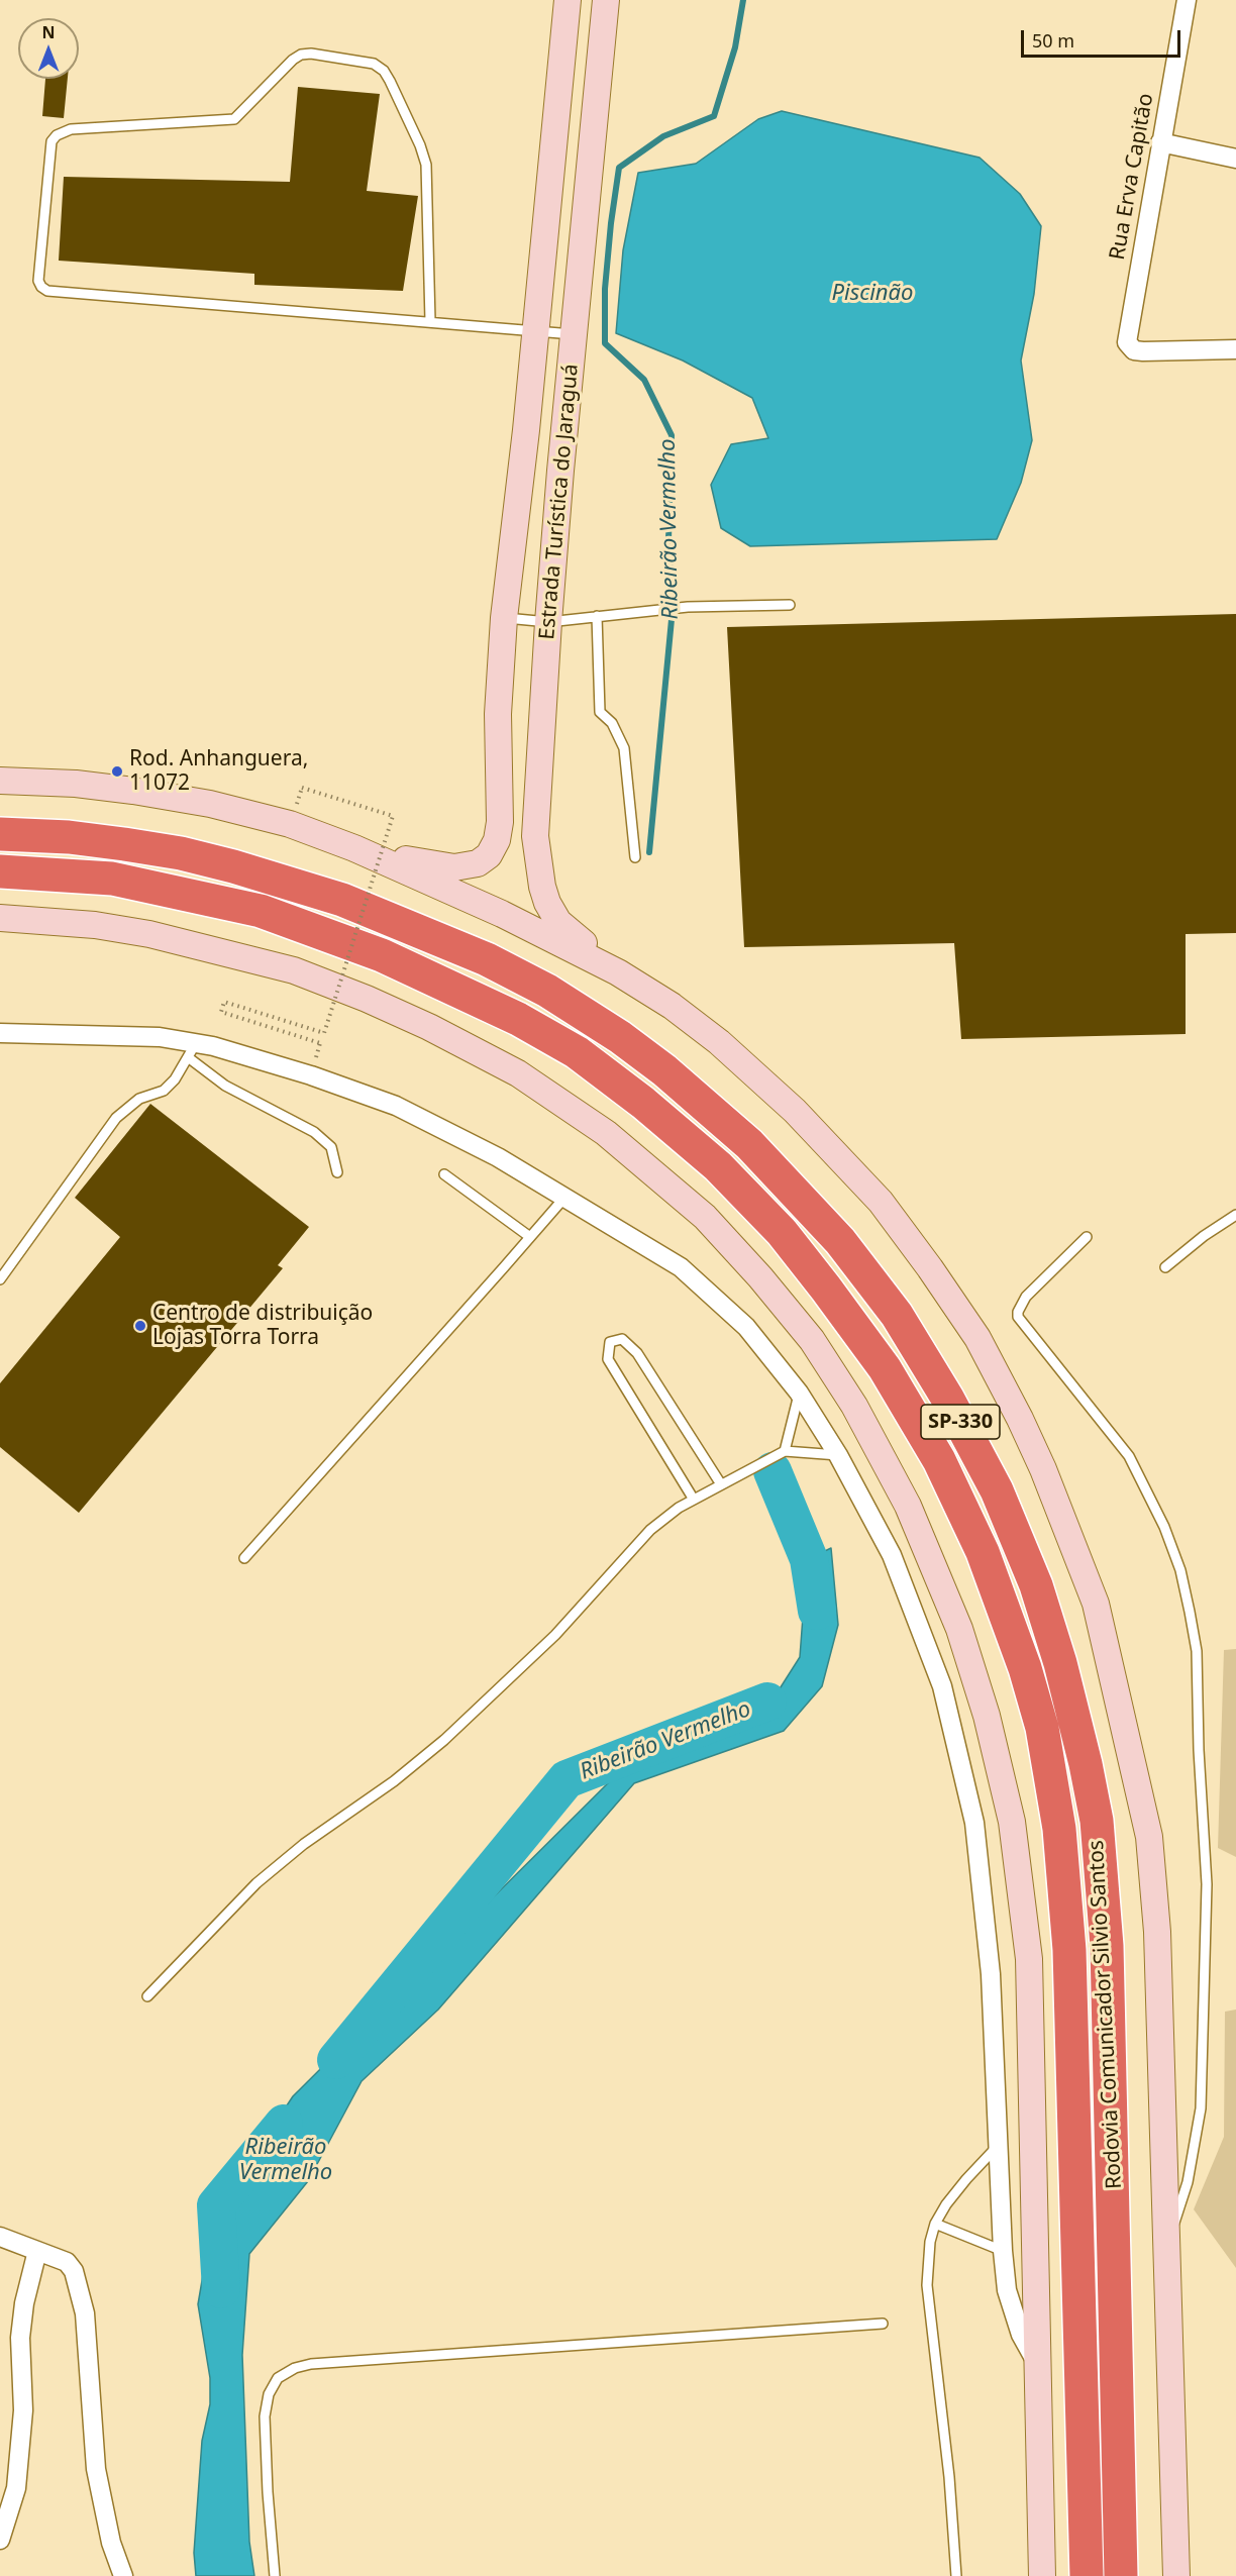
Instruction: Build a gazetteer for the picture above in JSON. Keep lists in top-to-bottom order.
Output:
{
  "streets": {
    "highway": ["SP-330", "Rodovia Comunicador Silvio Santos"],
    "main road": ["Estrada Turística do Jaraguá"],
    "street": ["Rua Erva Capitão"]
  },
  "water": ["Piscinão", "Ribeirão Vermelho"],
  "places": ["Rod. Anhanguera, 11072", "Centro de distribuição Lojas Torra Torra"],
  "scale_bar": "50 m",
  "north": "top"
}
